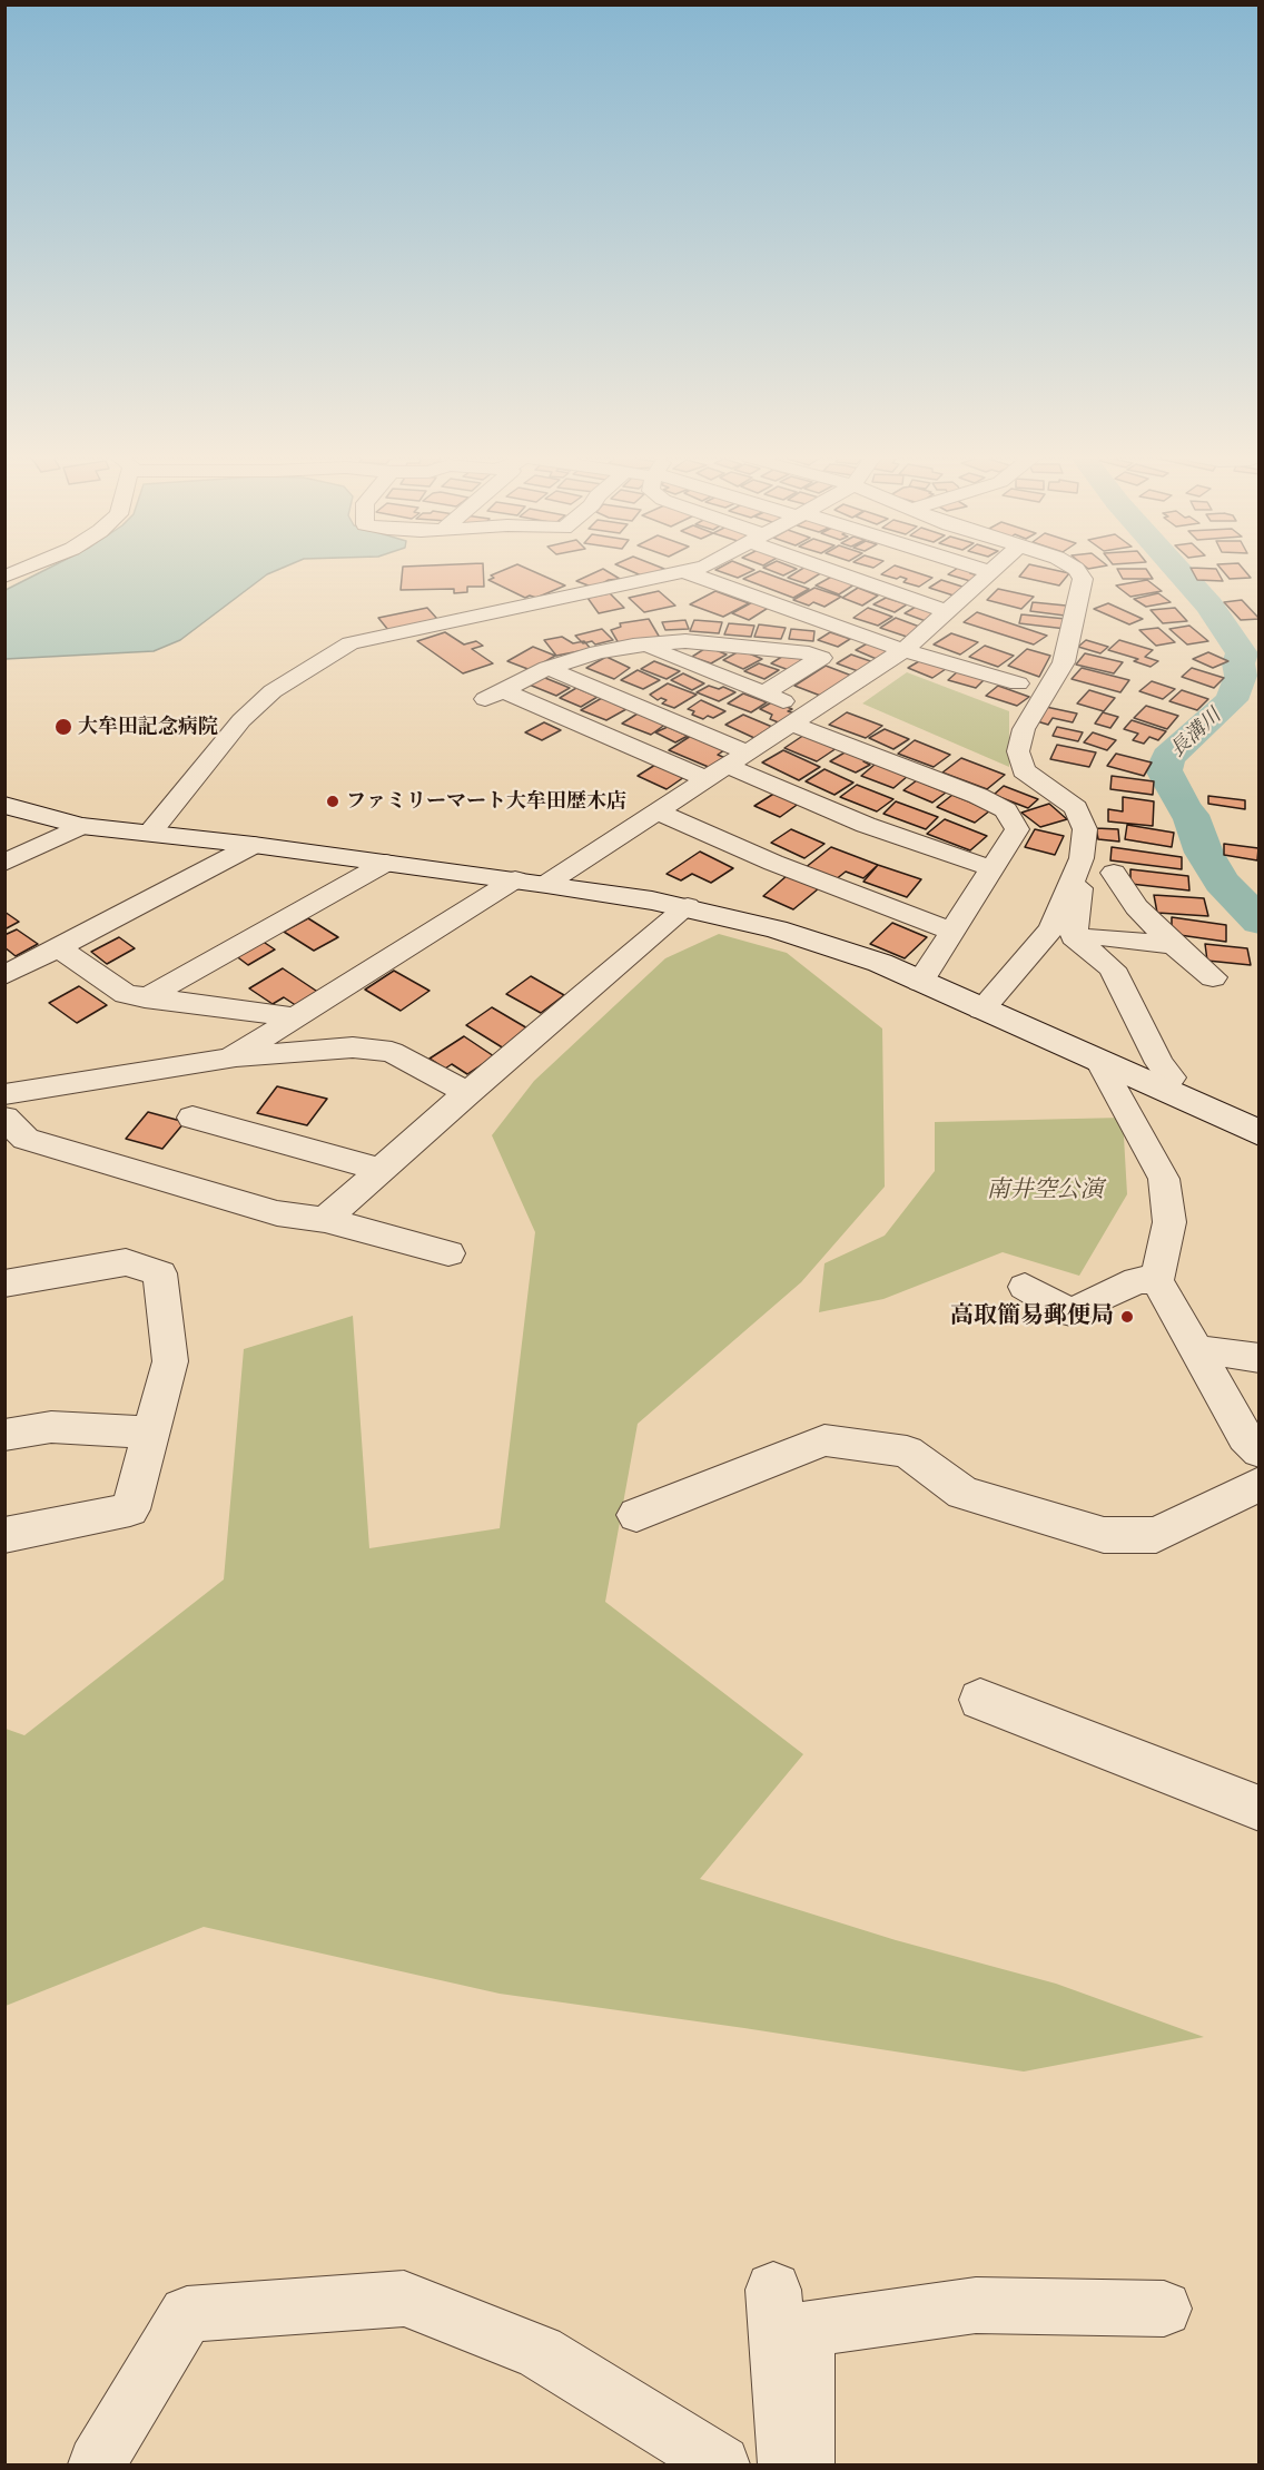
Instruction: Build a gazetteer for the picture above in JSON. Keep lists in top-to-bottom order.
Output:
{
  "water": ["長溝川"],
  "parks": ["南井空公演"],
  "places": ["大牟田記念病院", "ファミリーマート大牟田歴木店", "高取簡易郵便局"]
}
